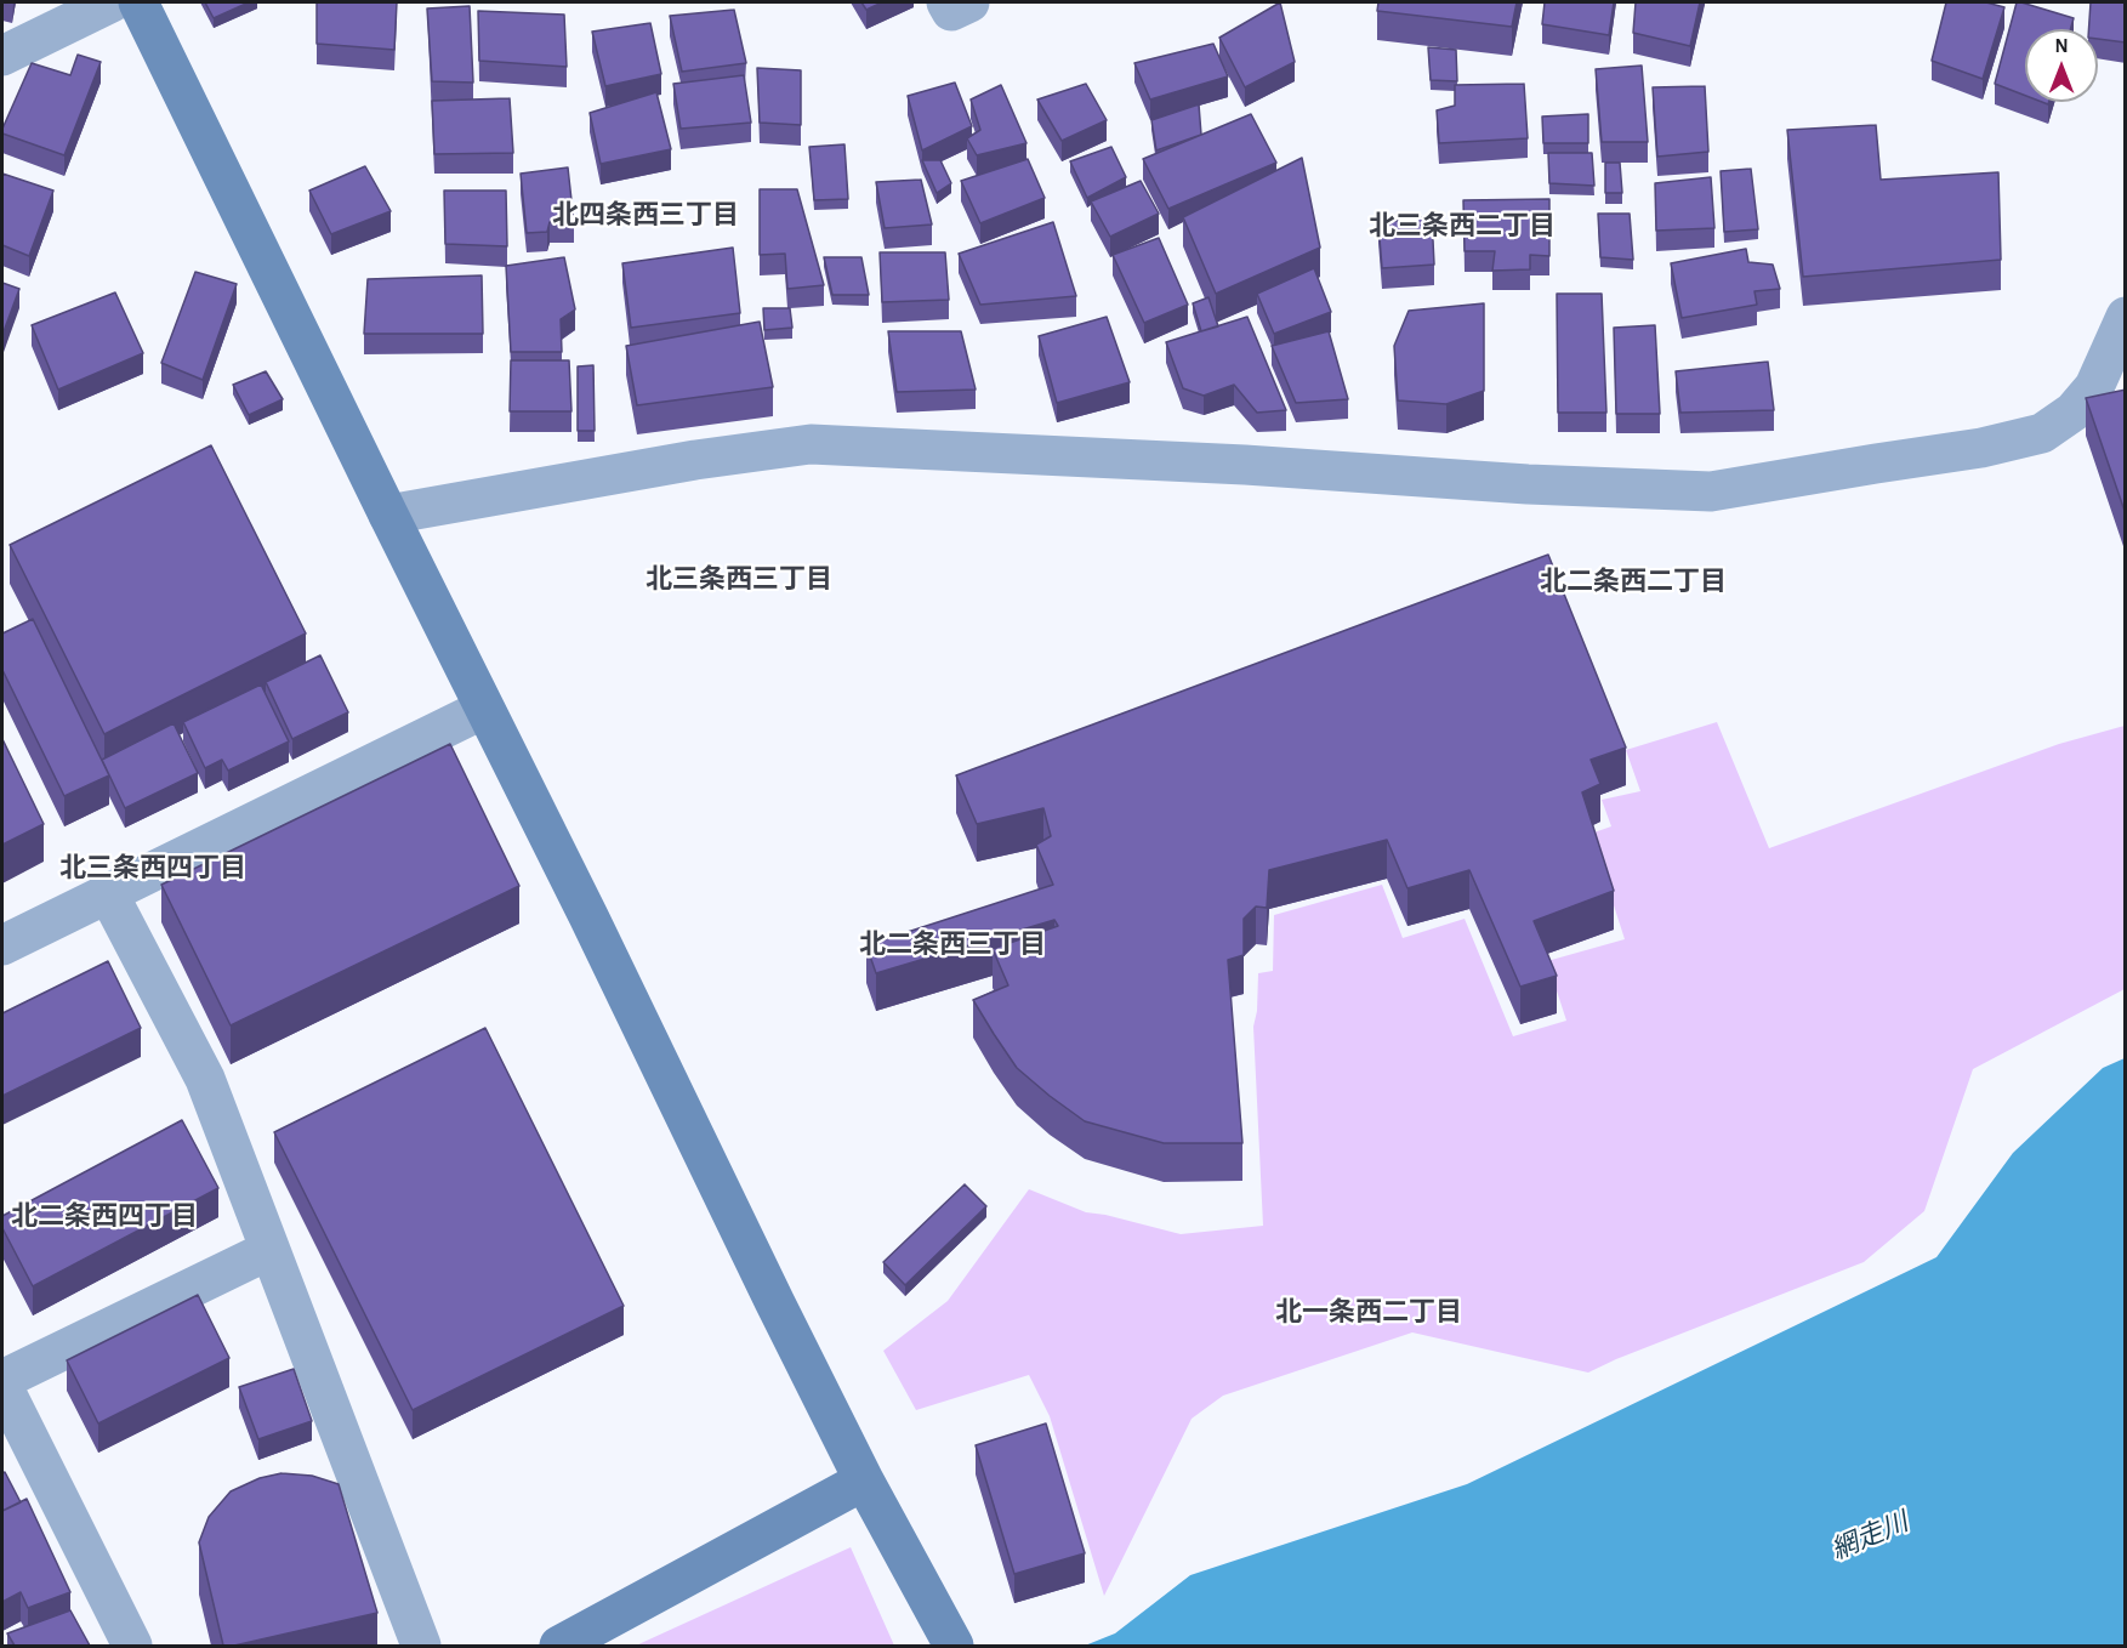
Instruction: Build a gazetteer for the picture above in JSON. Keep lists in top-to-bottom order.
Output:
{
  "districts": [
    "北四条西三丁目",
    "北三条西二丁目",
    "北三条西三丁目",
    "北二条西二丁目",
    "北三条西四丁目",
    "北二条西三丁目",
    "北二条西四丁目",
    "北一条西二丁目"
  ],
  "water": ["網走川"],
  "north": "top"
}
